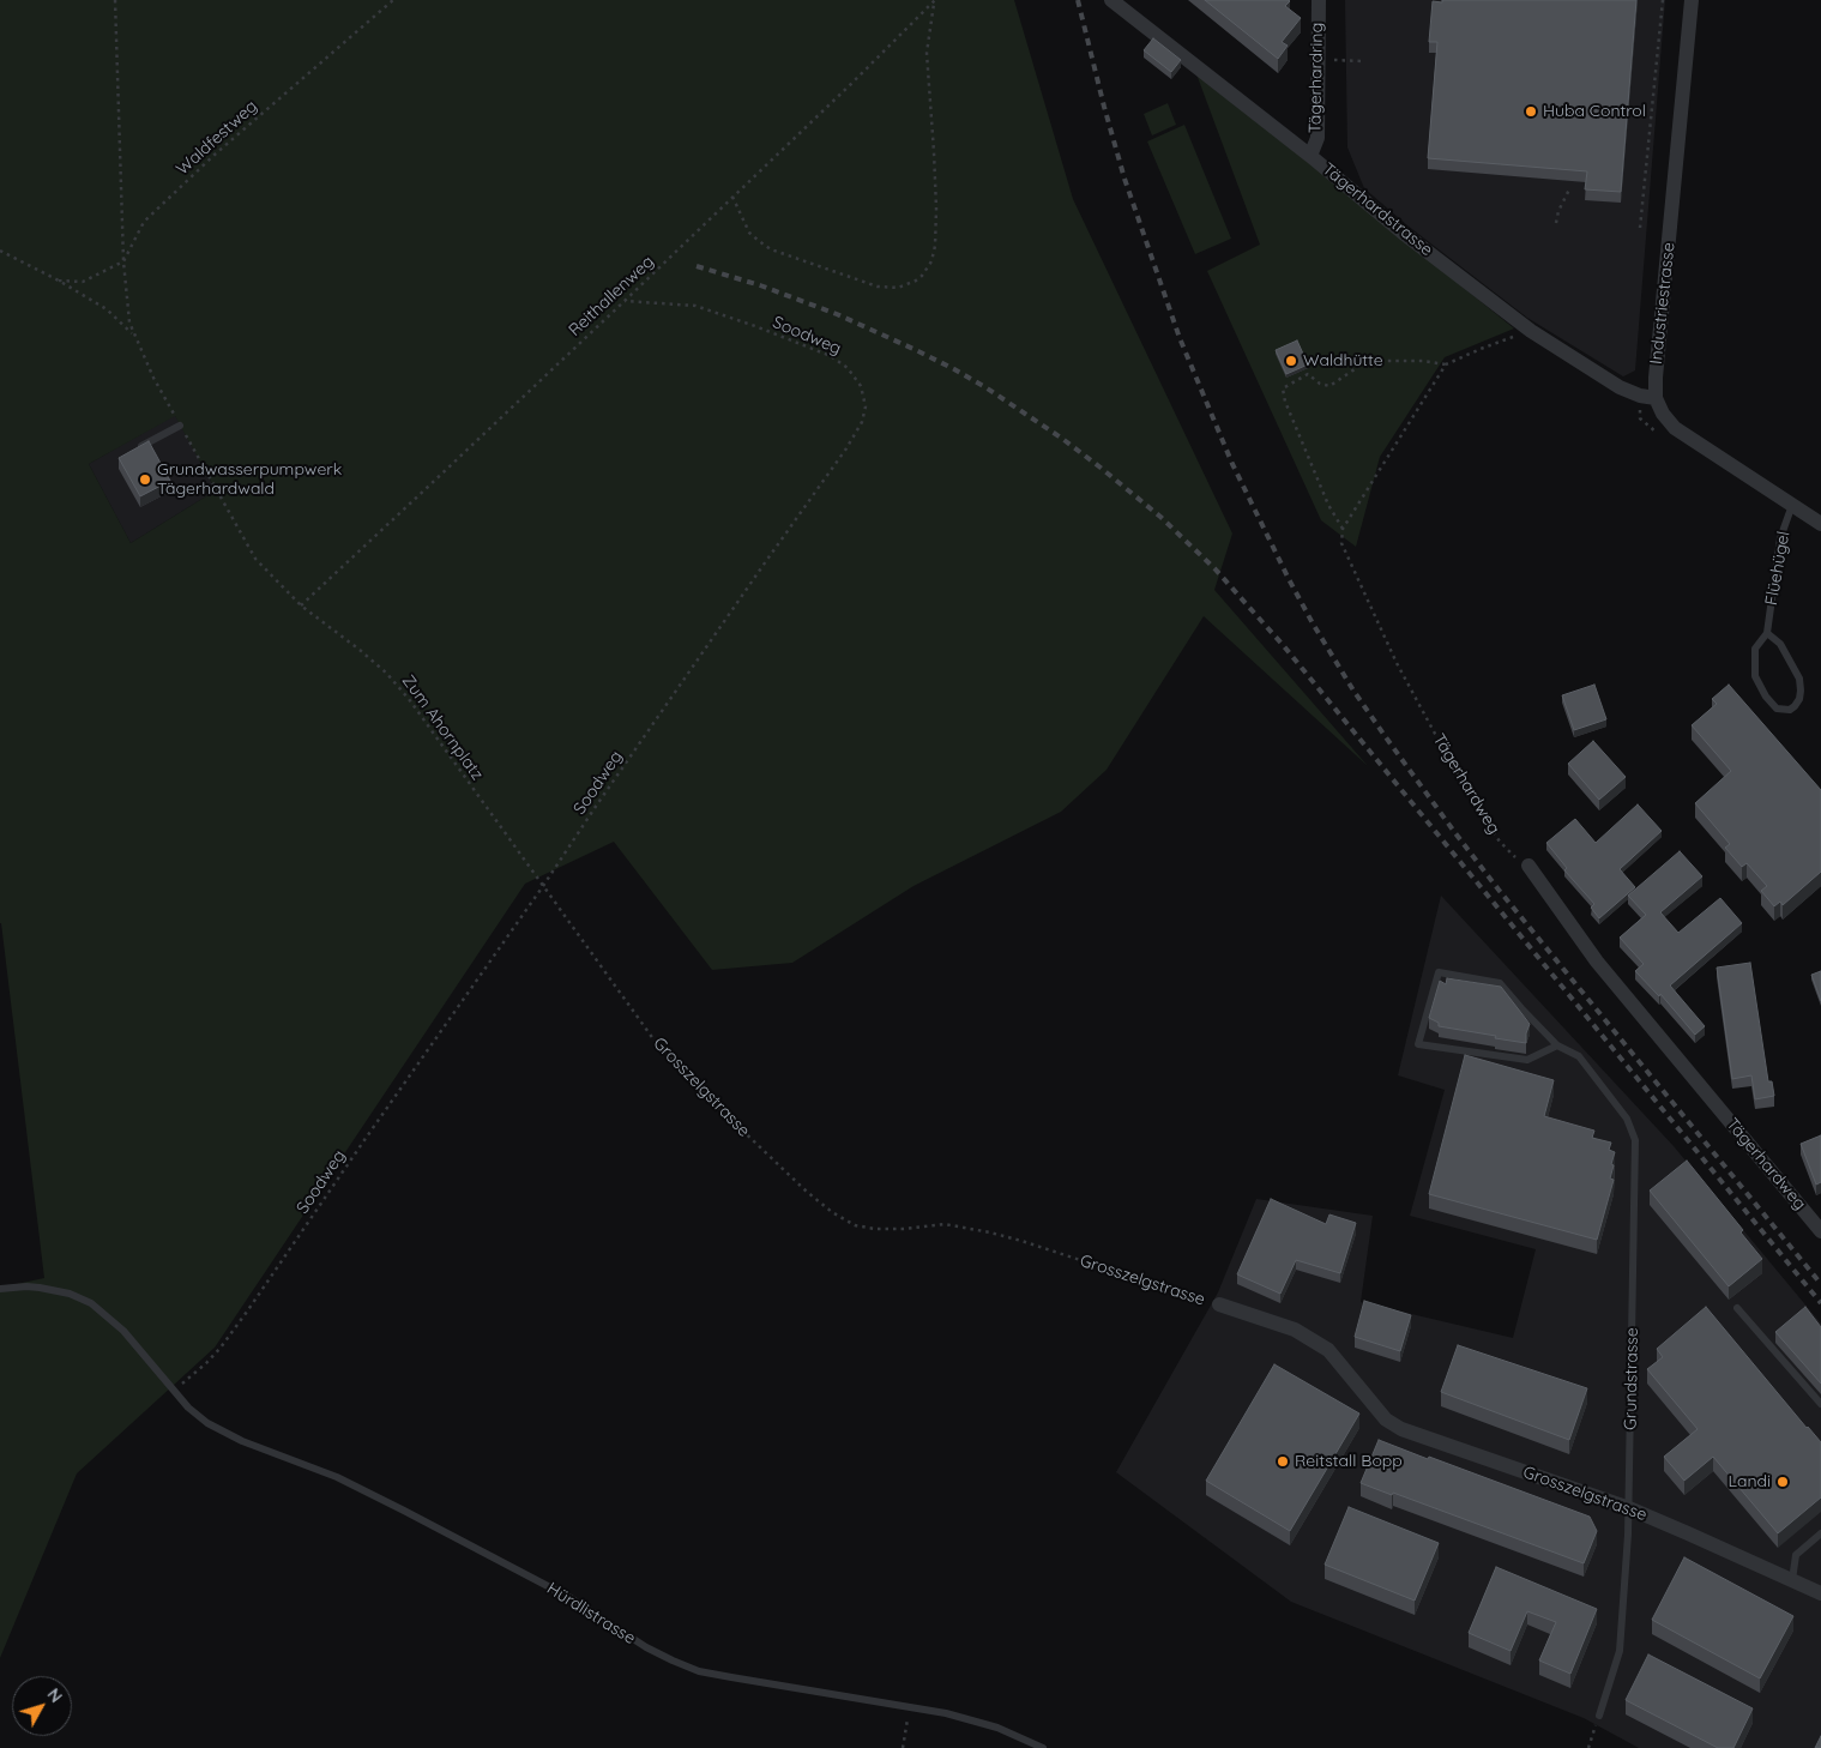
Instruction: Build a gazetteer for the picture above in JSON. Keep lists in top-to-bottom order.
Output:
{
  "streets": {
    "street": [
      "Tägerhardring",
      "Tägerhardstrasse",
      "Industriestrasse",
      "Tägerhardweg",
      "Grosszelgstrasse"
    ],
    "lane": ["Flüehügel", "Grundstrasse", "Hürdlistrasse"],
    "path": [
      "Waldfestweg",
      "Reithallenweg",
      "Soodweg",
      "Zum Ahornplatz"
    ]
  },
  "crossings": [
    ["Tägerhardring", "Tägerhardstrasse"],
    ["Waldfestweg", "Zum Ahornplatz"],
    ["Tägerhardstrasse", "Industriestrasse"],
    ["Reithallenweg", "Soodweg"],
    ["Reithallenweg", "Zum Ahornplatz"],
    ["Soodweg", "Zum Ahornplatz"],
    ["Soodweg", "Grosszelgstrasse"],
    ["Soodweg", "Hürdlistrasse"],
    ["Zum Ahornplatz", "Grosszelgstrasse"],
    ["Grosszelgstrasse", "Grundstrasse"]
  ],
  "places": [
    "Huba Control",
    "Waldhütte",
    "Grundwasserpumpwerk Tägerhardwald",
    "Reitstall Bopp",
    "Landi"
  ],
  "north": "top right"
}
